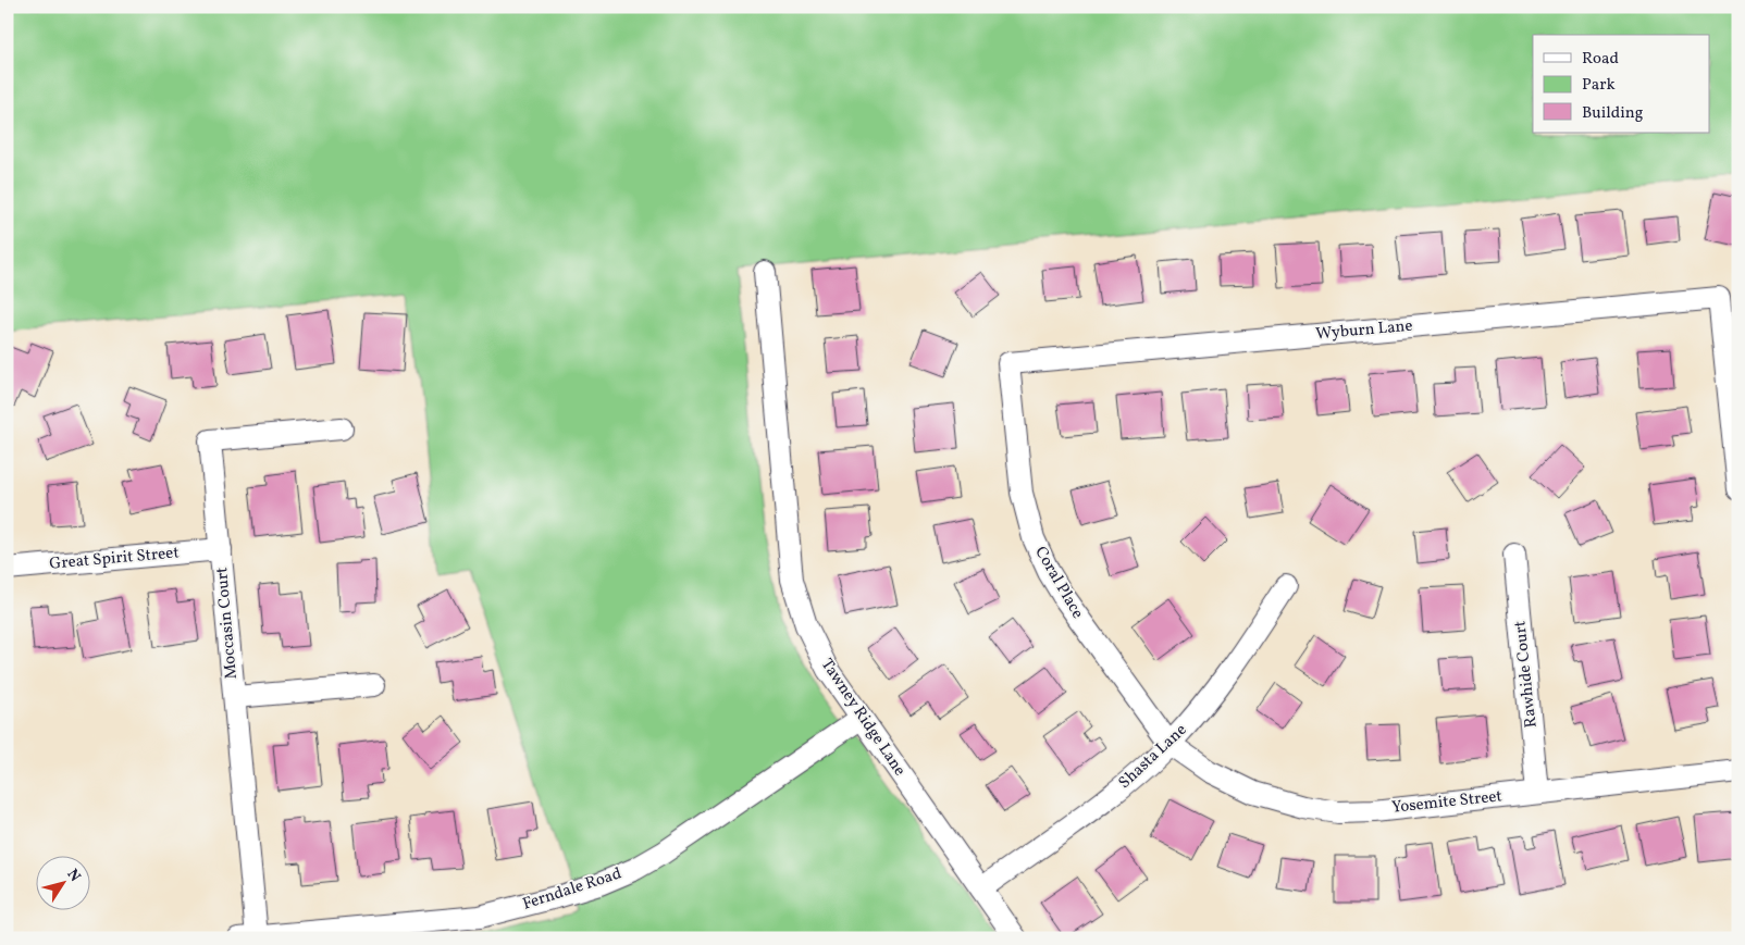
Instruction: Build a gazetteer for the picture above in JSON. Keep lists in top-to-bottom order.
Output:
{
  "streets": {
    "street": [
      "Wyburn Lane",
      "Great Spirit Street",
      "Coral Place",
      "Moccasin Court",
      "Rawhide Court",
      "Tawney Ridge Lane",
      "Shasta Lane",
      "Yosemite Street",
      "Ferndale Road"
    ]
  },
  "crossings": [
    ["Wyburn Lane", "Coral Place"],
    ["Great Spirit Street", "Moccasin Court"],
    ["Coral Place", "Shasta Lane"],
    ["Coral Place", "Yosemite Street"],
    ["Moccasin Court", "Ferndale Road"],
    ["Rawhide Court", "Yosemite Street"],
    ["Tawney Ridge Lane", "Shasta Lane"],
    ["Tawney Ridge Lane", "Ferndale Road"],
    ["Shasta Lane", "Yosemite Street"]
  ],
  "legend": ["Road", "Park", "Building"],
  "north": "top right"
}
